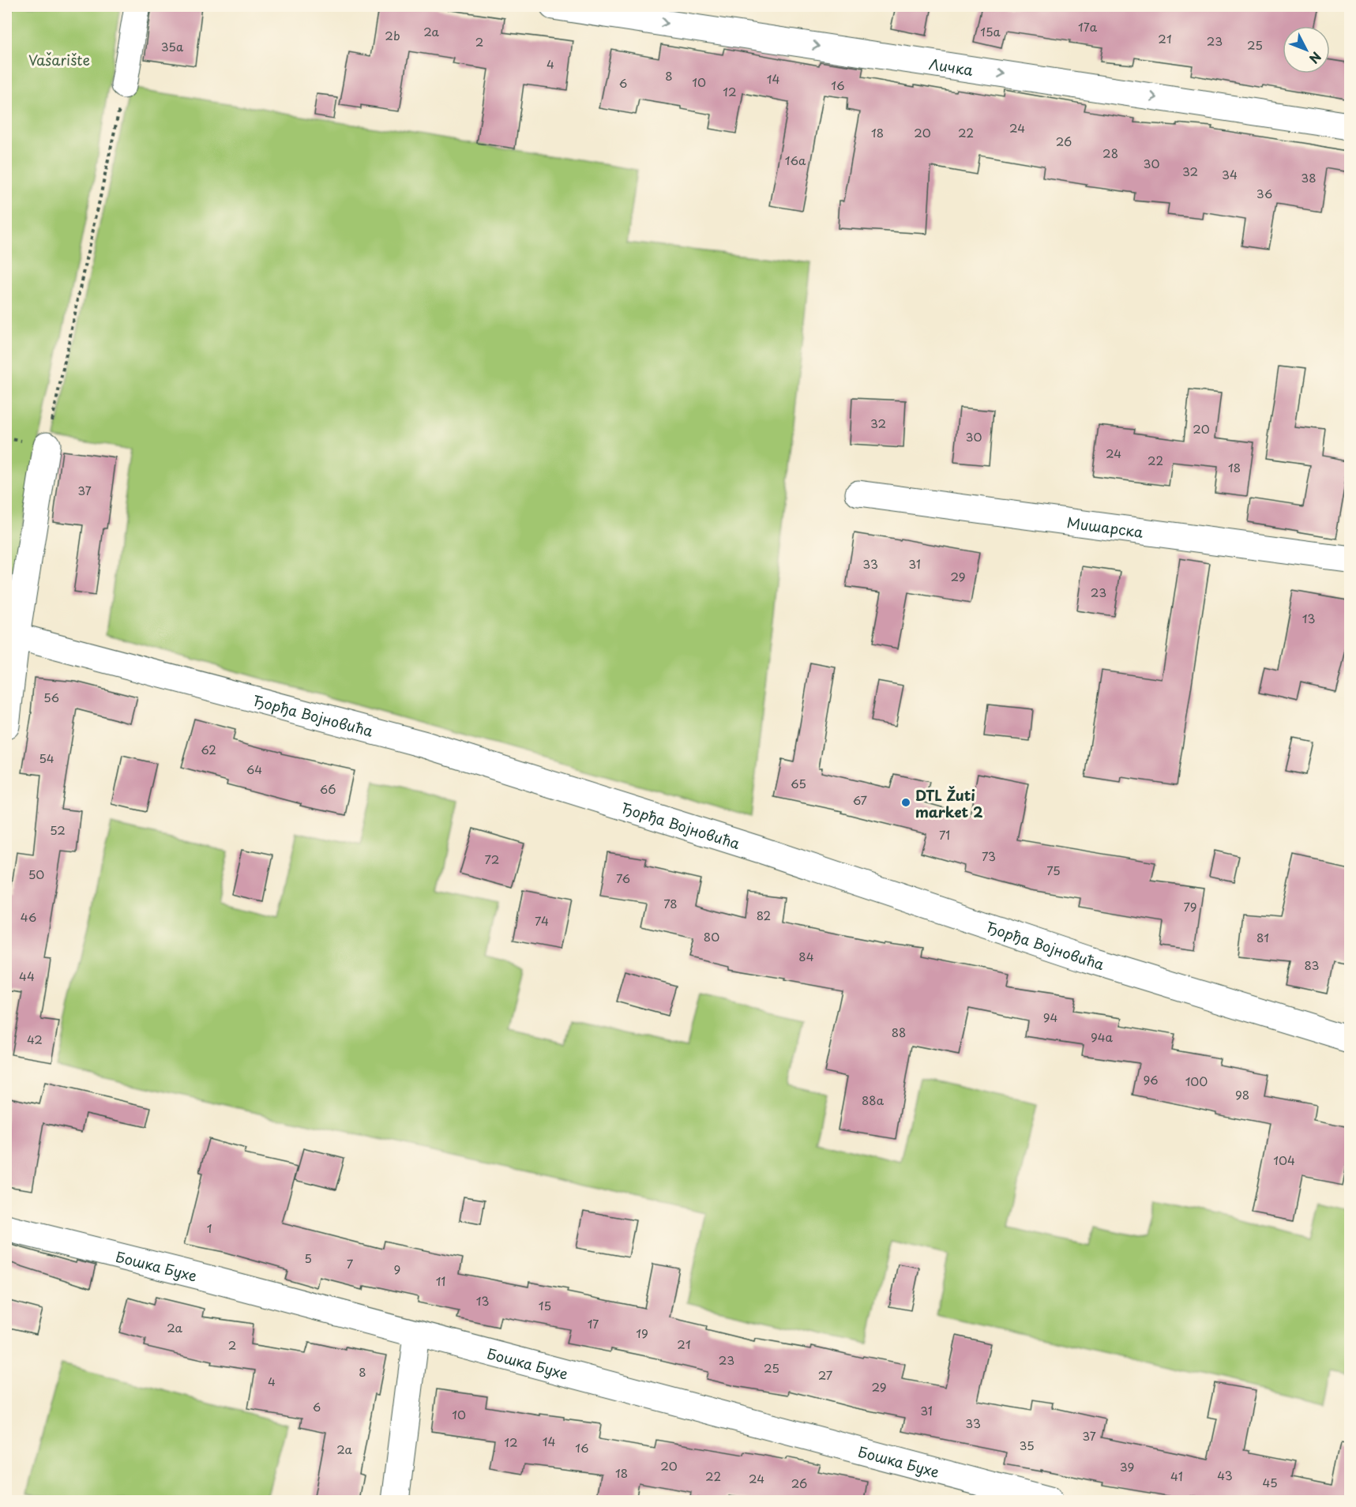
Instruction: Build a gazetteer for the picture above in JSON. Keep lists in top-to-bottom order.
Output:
{
  "streets": {
    "street": [
      "Личка",
      "Мишарска",
      "Ђорђа Војновића",
      "Бошка Бухе"
    ]
  },
  "one_way": ["Личка"],
  "parks": ["Vašarište"],
  "places": ["DTL Žuti market 2"],
  "house_numbers": [
    "17a",
    "2a",
    "15a",
    "2b",
    "21",
    "23",
    "2",
    "25",
    "35a",
    "4",
    "8",
    "14",
    "10",
    "6",
    "16",
    "12",
    "24",
    "18",
    "20",
    "22",
    "26",
    "28",
    "16a",
    "30",
    "32",
    "34",
    "38",
    "36",
    "32",
    "20",
    "30",
    "24",
    "22",
    "18",
    "37",
    "33",
    "31",
    "29",
    "23",
    "13",
    "56",
    "62",
    "54",
    "64",
    "65",
    "66",
    "67",
    "52",
    "71",
    "73",
    "72",
    "75",
    "50",
    "76",
    "78",
    "79",
    "82",
    "46",
    "74",
    "80",
    "81",
    "84",
    "83",
    "44",
    "94",
    "88",
    "94a",
    "42",
    "96",
    "100",
    "98",
    "88a",
    "104",
    "1",
    "5",
    "7",
    "9",
    "11",
    "13",
    "15",
    "17",
    "2a",
    "19",
    "21",
    "2",
    "23",
    "25",
    "8",
    "27",
    "4",
    "29",
    "6",
    "31",
    "10",
    "33",
    "37",
    "14",
    "12",
    "35",
    "16",
    "2a",
    "20",
    "39",
    "18",
    "43",
    "22",
    "41",
    "24",
    "45",
    "26"
  ],
  "north": "bottom right"
}
